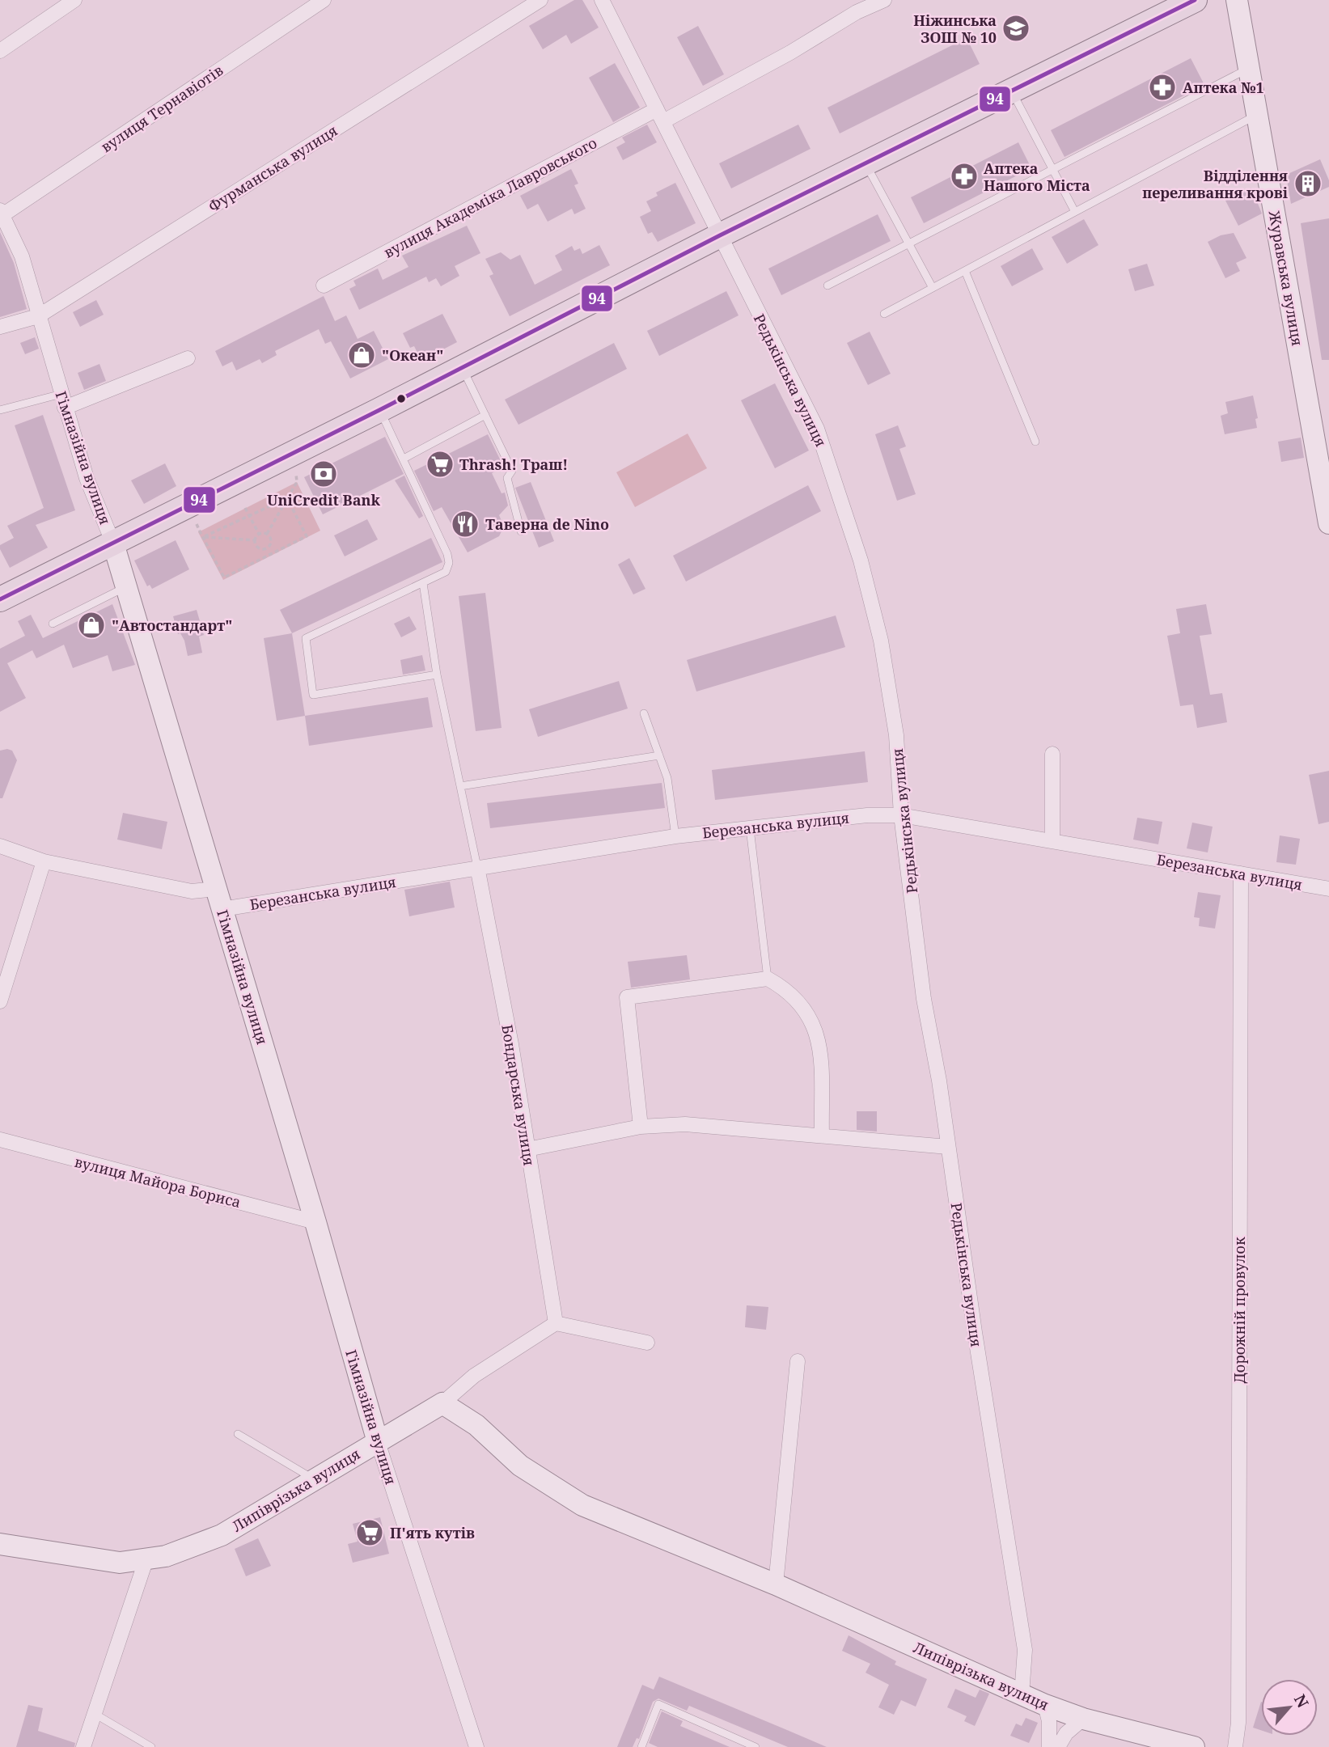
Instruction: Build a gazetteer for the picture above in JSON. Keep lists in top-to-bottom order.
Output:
{
  "streets": {
    "street": [
      "вулиця Тернавіотів",
      "Фурманська вулиця",
      "вулиця Академіка Лавровського",
      "Журавська вулиця",
      "Редькінська вулиця",
      "Гімназійна вулиця",
      "Березанська вулиця",
      "Бондарська вулиця",
      "вулиця Майора Бориса",
      "Дорожній провулок",
      "Липіврізька вулиця"
    ]
  },
  "crossings": [
    ["вулиця Тернавіотів", "Гімназійна вулиця"],
    ["Фурманська вулиця", "Гімназійна вулиця"],
    ["вулиця Академіка Лавровського", "Редькінська вулиця"],
    ["Редькінська вулиця", "Березанська вулиця"],
    ["Редькінська вулиця", "Липіврізька вулиця"],
    ["Гімназійна вулиця", "Березанська вулиця"],
    ["Гімназійна вулиця", "вулиця Майора Бориса"],
    ["Гімназійна вулиця", "Липіврізька вулиця"],
    ["Березанська вулиця", "Бондарська вулиця"],
    ["Березанська вулиця", "Дорожній провулок"]
  ],
  "places": {
    "school or university": ["Ніжинська ЗОШ № 10"],
    "pharmacy": ["Аптека №1", "Аптека Нашого Міста"],
    "building": ["Відділення переливання крові"],
    "shop": ["\"Океан\"", "\"Автостандарт\""],
    "supermarket": ["Thrash! Траш!", "П'ять кутів"],
    "bank": ["UniCredit Bank"],
    "restaurant": ["Таверна de Nino"]
  },
  "lines": ["transit line 94"],
  "north": "top right"
}
